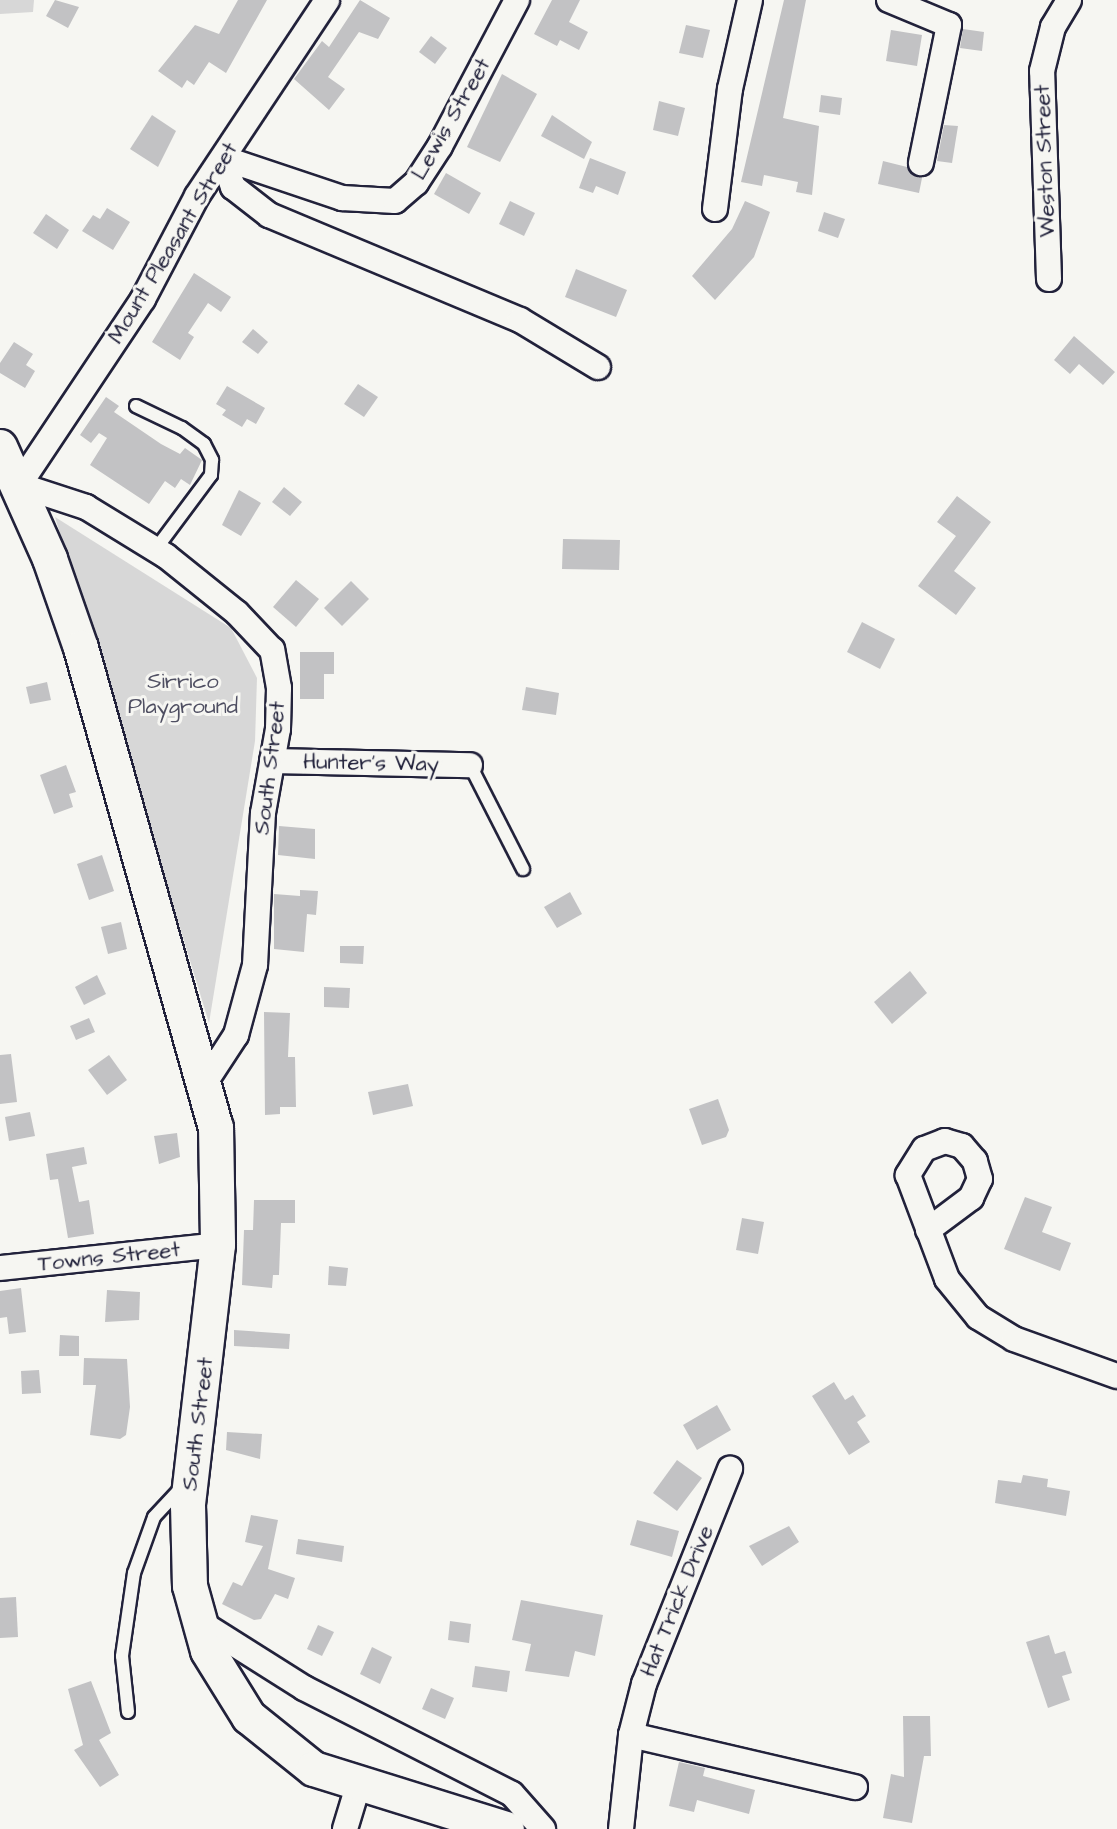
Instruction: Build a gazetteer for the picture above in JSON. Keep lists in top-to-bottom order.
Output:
{
  "streets": {
    "street": [
      "Lewis Street",
      "Weston Street",
      "Mount Pleasant Street",
      "Hunter's Way",
      "South Street",
      "Towns Street",
      "Hat Trick Drive"
    ]
  },
  "crossings": [
    ["Lewis Street", "Mount Pleasant Street"],
    ["Mount Pleasant Street", "South Street"],
    ["Hunter's Way", "South Street"],
    ["South Street", "Towns Street"]
  ],
  "parks": ["Sirrico Playground"]
}
